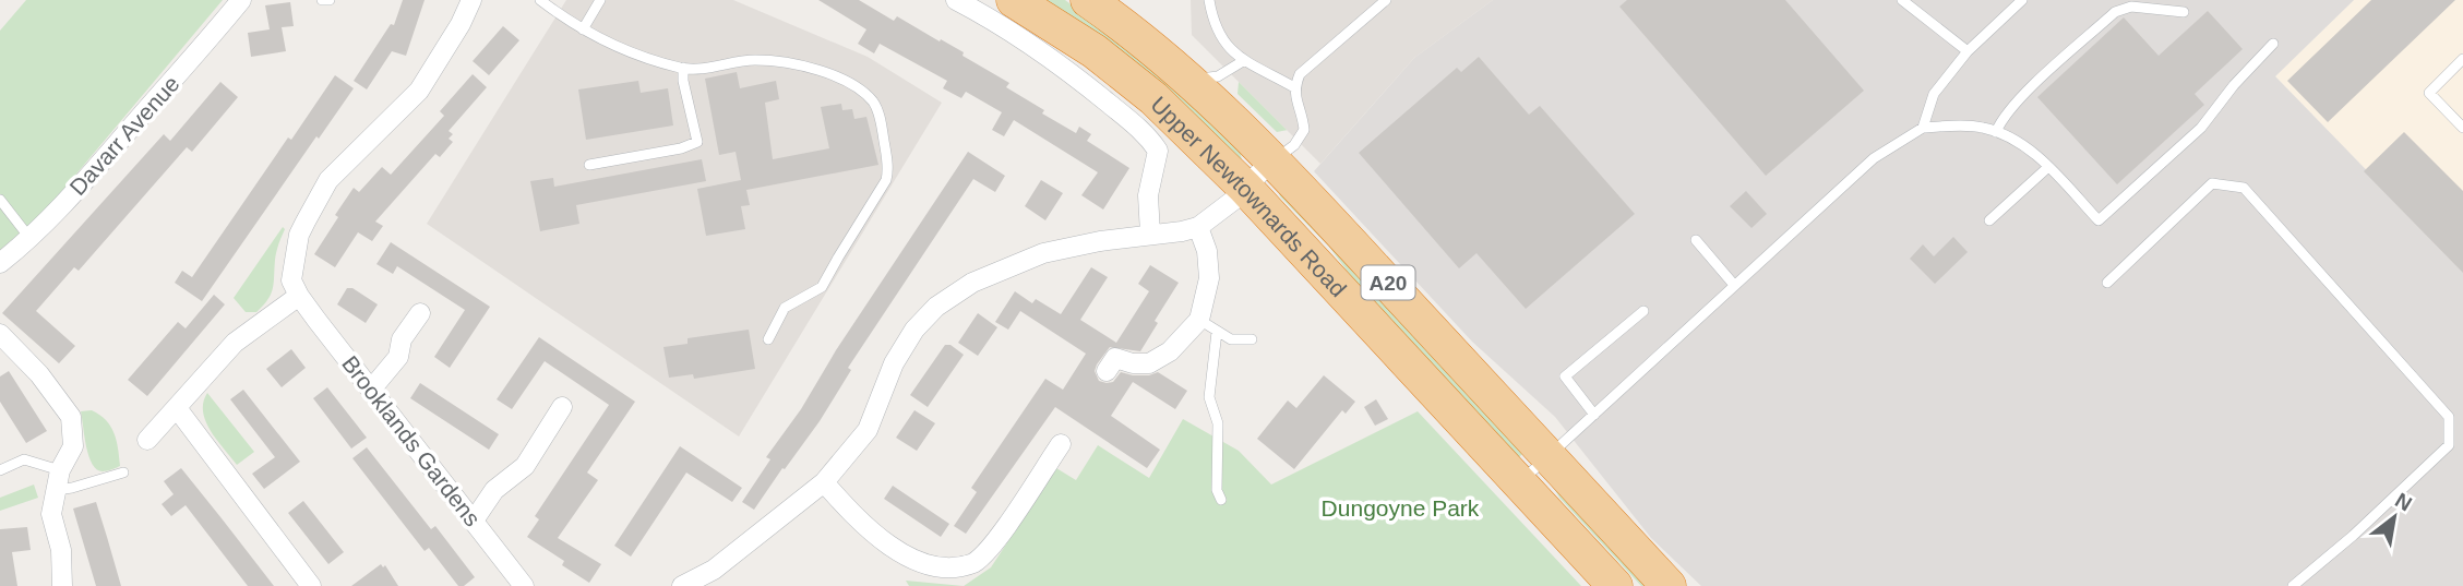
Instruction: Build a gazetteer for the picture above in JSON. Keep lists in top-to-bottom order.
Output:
{
  "streets": {
    "highway": ["Upper Newtownards Road", "A20"],
    "street": ["Davarr Avenue", "Brooklands Gardens"]
  },
  "parks": ["Dungoyne Park"],
  "north": "top right"
}
